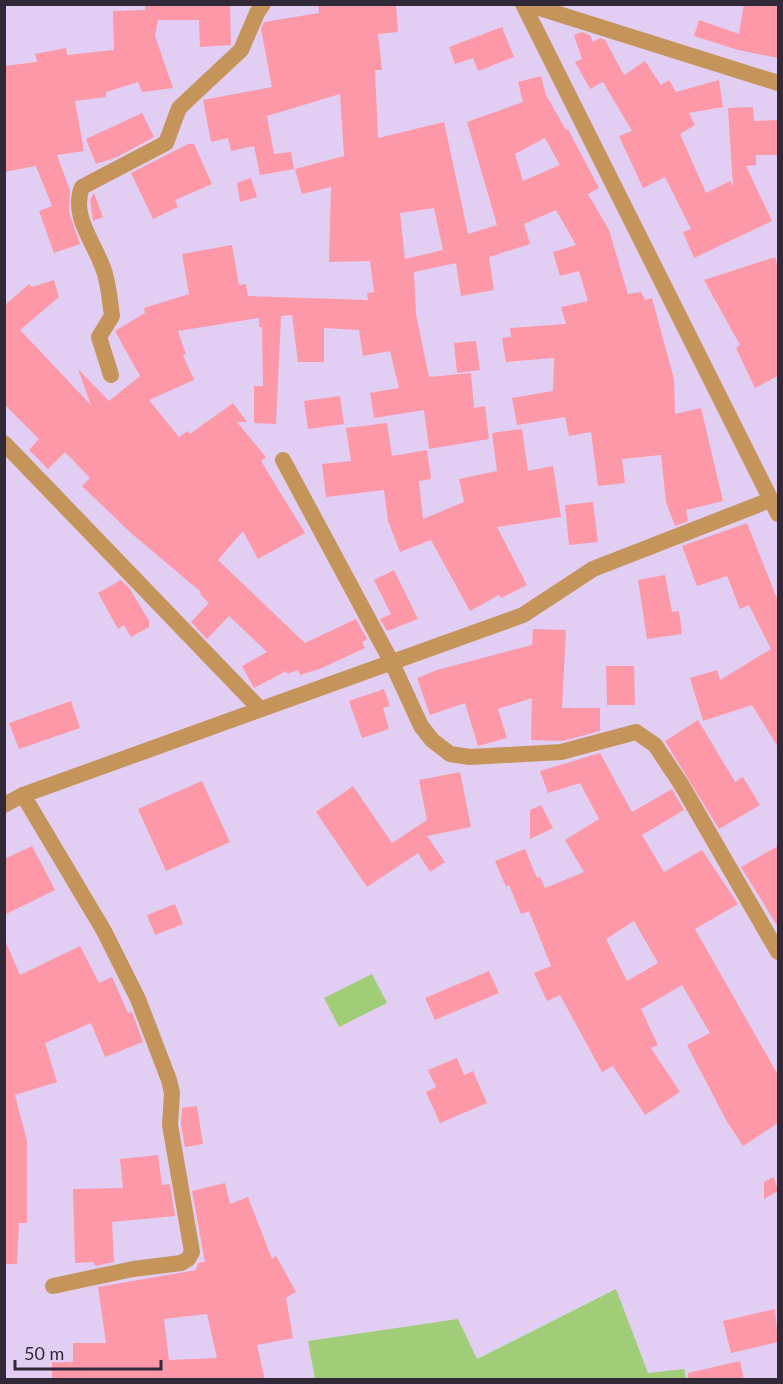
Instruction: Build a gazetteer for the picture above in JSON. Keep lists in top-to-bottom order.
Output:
{
  "scale_bar": "50 m"
}
